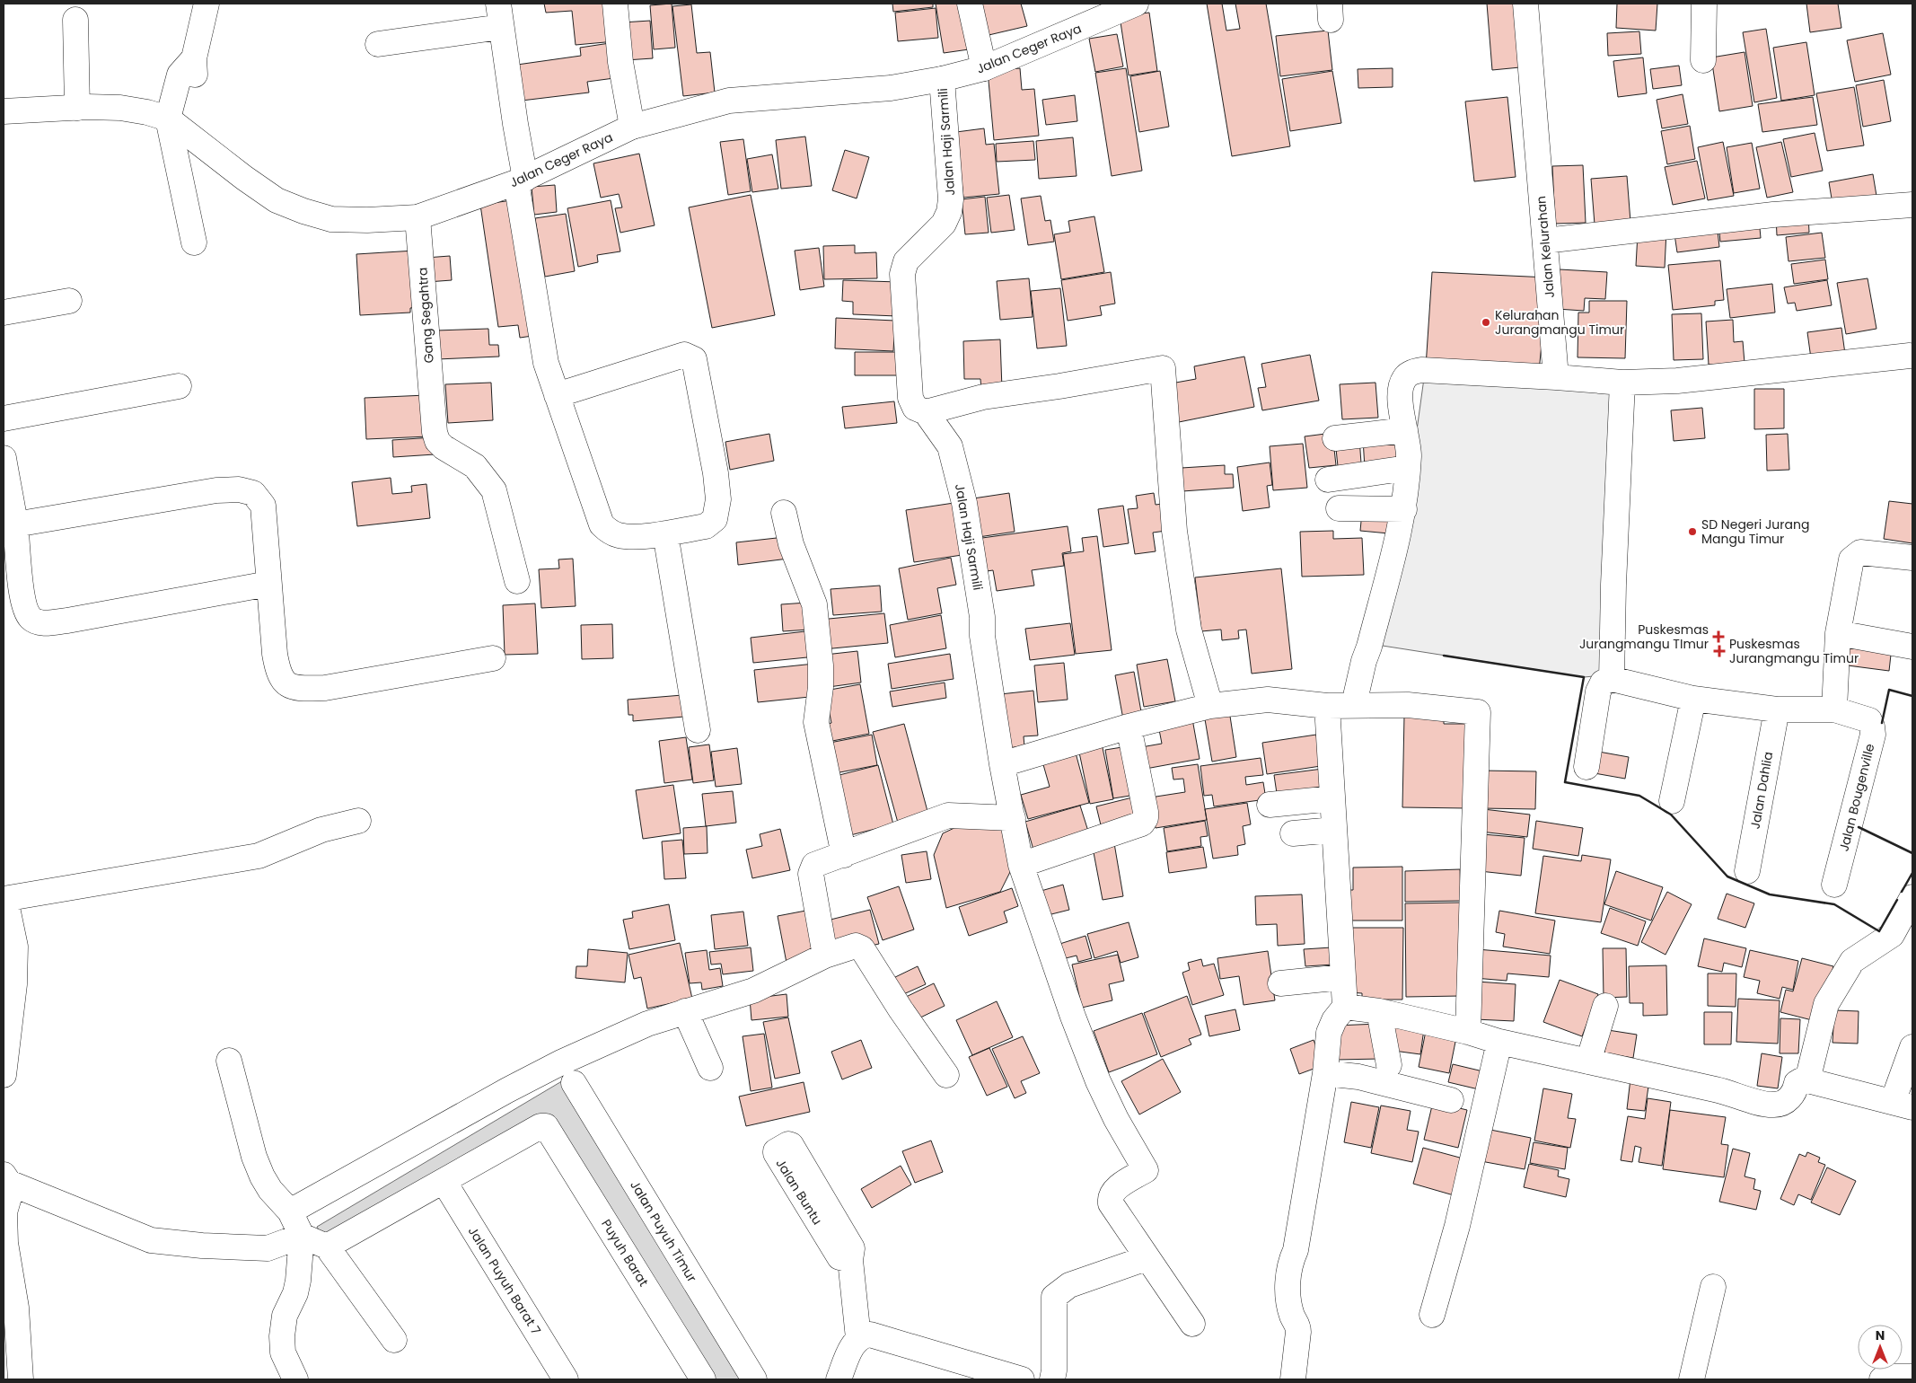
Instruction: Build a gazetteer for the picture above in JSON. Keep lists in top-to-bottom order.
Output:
{
  "streets": {
    "street": [
      "Jalan Ceger Raya",
      "Jalan Haji Sarmili",
      "Jalan Kelurahan",
      "Gang Segahtra",
      "Jalan Dahlia",
      "Jalan Bougenville",
      "Jalan Puyuh Timur",
      "Puyuh Barat",
      "Jalan Puyuh Barat 7"
    ]
  },
  "crossings": [
    ["Jalan Ceger Raya", "Jalan Haji Sarmili"],
    ["Jalan Ceger Raya", "Gang Segahtra"],
    ["Puyuh Barat", "Jalan Puyuh Barat 7"]
  ],
  "places": {
    "other": ["Kelurahan Jurangmangu Timur", "SD Negeri Jurang Mangu Timur"],
    "health": ["Puskesmas Jurangmangu TImur", "Puskesmas Jurangmangu Timur"]
  },
  "north": "top"
}
